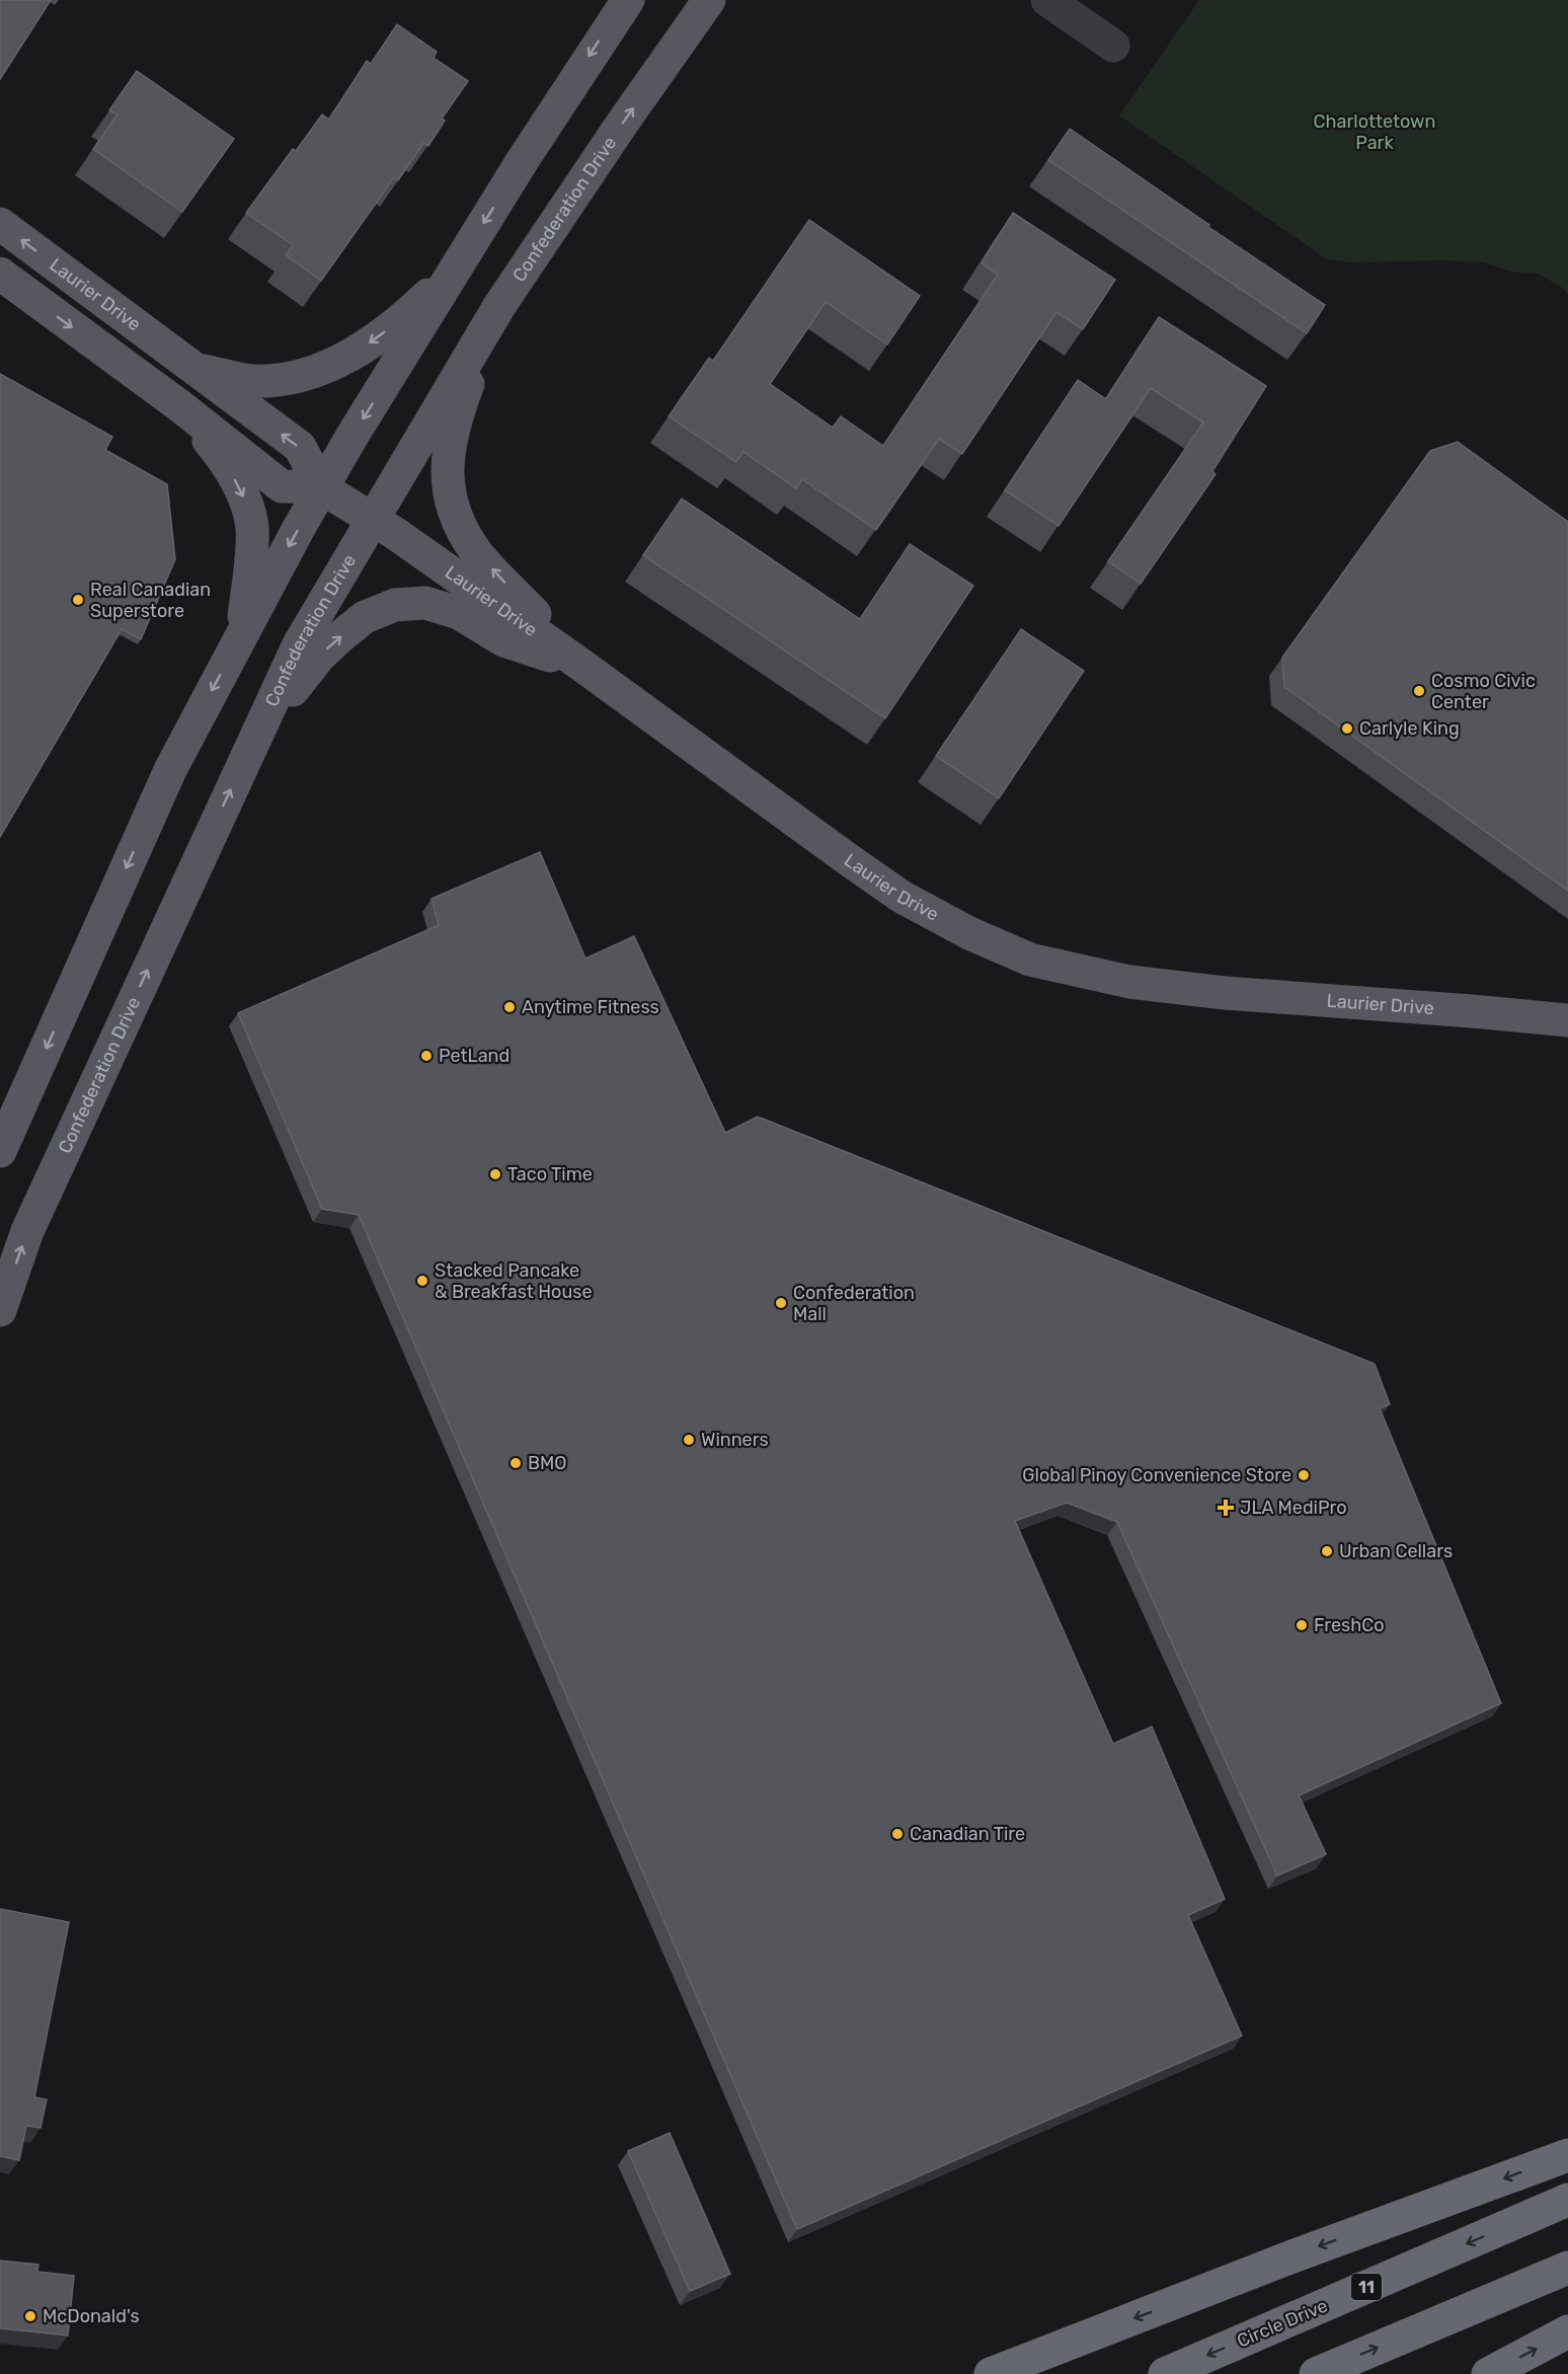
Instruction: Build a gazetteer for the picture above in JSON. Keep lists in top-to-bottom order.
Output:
{
  "streets": {
    "highway": ["11", "Circle Drive"],
    "main road": ["Confederation Drive", "Laurier Drive"]
  },
  "crossings": [
    ["Confederation Drive", "Laurier Drive"]
  ],
  "parks": ["Charlottetown Park"],
  "places": {
    "other": [
      "Real Canadian Superstore",
      "Cosmo Civic Center",
      "Carlyle King",
      "Anytime Fitness",
      "PetLand",
      "Taco Time",
      "Stacked Pancake & Breakfast House",
      "Confederation Mall",
      "Winners",
      "BMO",
      "Global Pinoy Convenience Store",
      "Urban Cellars",
      "FreshCo",
      "Canadian Tire",
      "McDonald's"
    ],
    "health": ["JLA MediPro"]
  }
}
